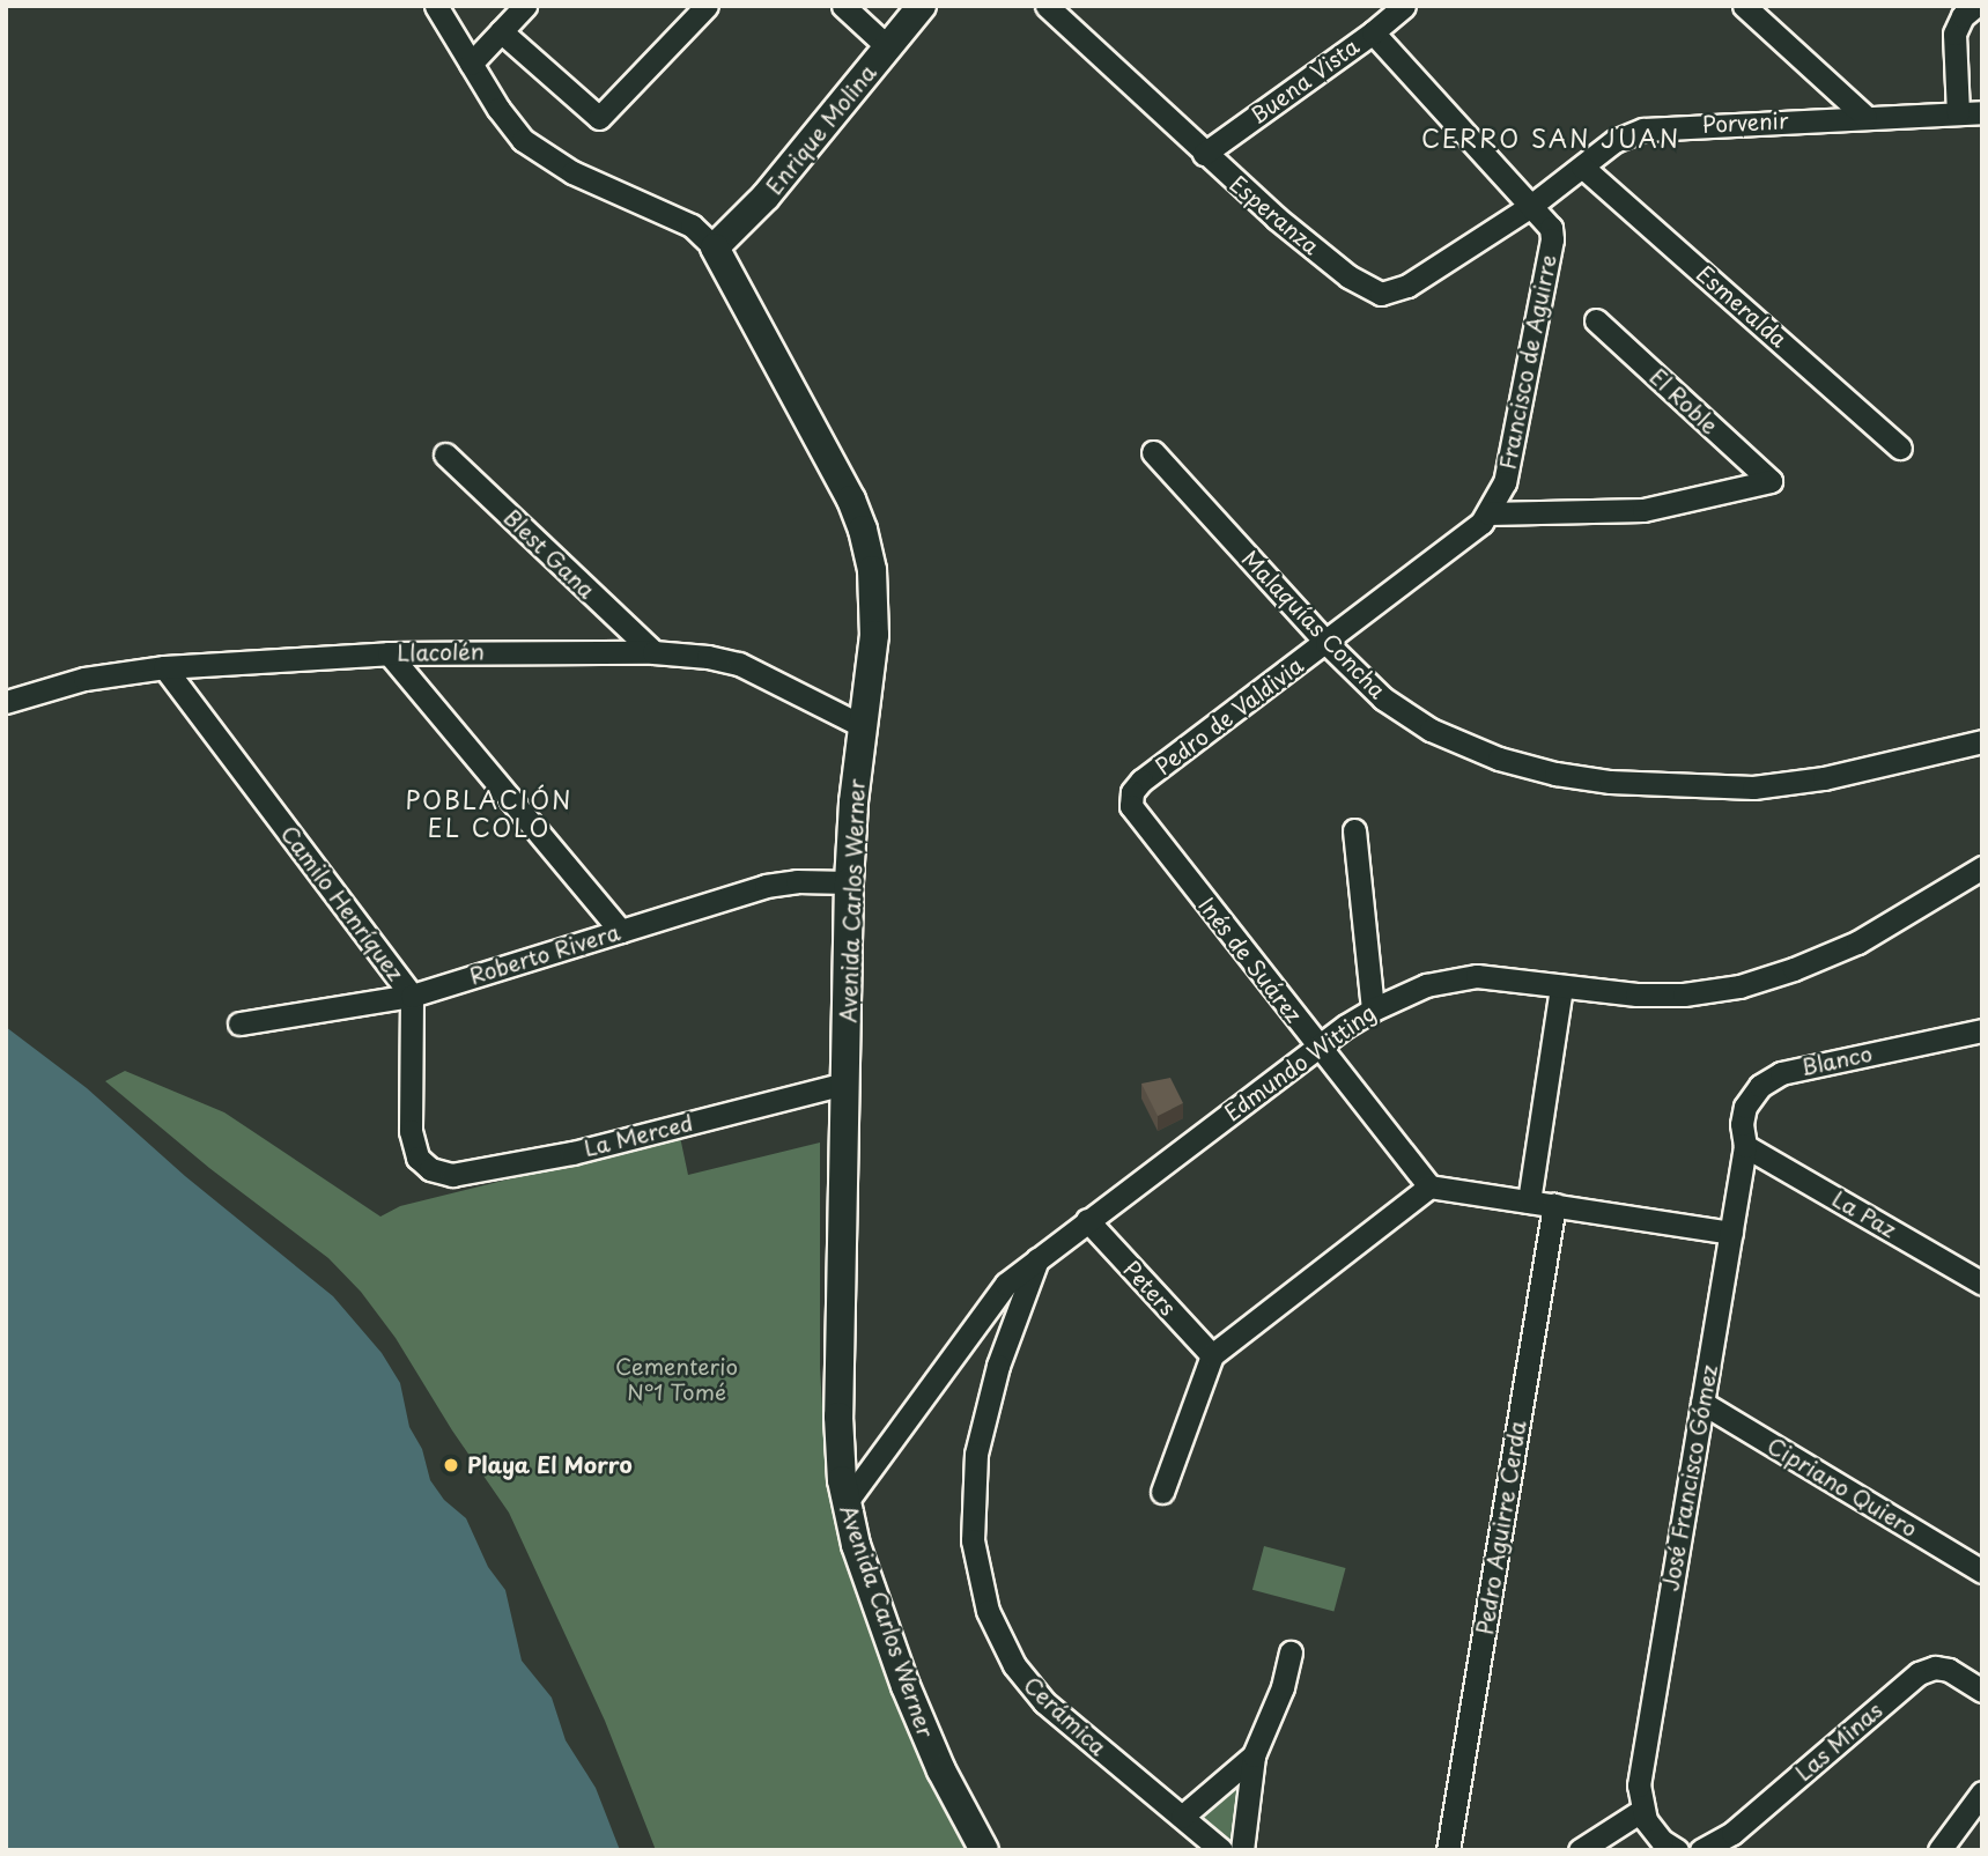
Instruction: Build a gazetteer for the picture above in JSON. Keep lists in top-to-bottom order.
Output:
{
  "streets": {
    "main road": ["Enrique Molina", "Avenida Carlos Werner"],
    "street": [
      "Buena Vista",
      "Porvenir",
      "Esperanza",
      "Esmeralda",
      "Francisco de Aguirre",
      "El Roble",
      "Blest Gana",
      "Malaquías Concha",
      "Llacolén",
      "Pedro de Valdivia",
      "Camilo Henríquez",
      "Roberto Rivera",
      "Inés de Suárez",
      "Blanco",
      "Edmundo Witting",
      "La Merced",
      "La Paz",
      "Peters",
      "José Francisco Gómez",
      "Cipriano Quiero",
      "Pedro Aguirre Cerda",
      "Cerámica",
      "Las Minas"
    ]
  },
  "crossings": [
    ["Buena Vista", "Esperanza"],
    ["Buena Vista", "Francisco de Aguirre"],
    ["Porvenir", "Esperanza"],
    ["Porvenir", "Esmeralda"],
    ["Porvenir", "Francisco de Aguirre"],
    ["Enrique Molina", "Avenida Carlos Werner"],
    ["Esperanza", "Francisco de Aguirre"],
    ["Francisco de Aguirre", "El Roble"],
    ["Francisco de Aguirre", "Pedro de Valdivia"],
    ["El Roble", "Pedro de Valdivia"],
    ["Blest Gana", "Llacolén"],
    ["Malaquías Concha", "Pedro de Valdivia"],
    ["Llacolén", "Avenida Carlos Werner"],
    ["Llacolén", "Camilo Henríquez"],
    ["Pedro de Valdivia", "Inés de Suárez"],
    ["Avenida Carlos Werner", "Roberto Rivera"],
    ["Avenida Carlos Werner", "Edmundo Witting"],
    ["Avenida Carlos Werner", "La Merced"],
    ["Camilo Henríquez", "Roberto Rivera"],
    ["Camilo Henríquez", "La Merced"],
    ["Inés de Suárez", "Edmundo Witting"],
    ["Blanco", "La Paz"],
    ["Blanco", "José Francisco Gómez"],
    ["Edmundo Witting", "Peters"],
    ["Edmundo Witting", "Cerámica"],
    ["La Paz", "José Francisco Gómez"],
    ["José Francisco Gómez", "Cipriano Quiero"]
  ],
  "districts": ["CERRO SAN JUAN", "POBLACIÓN EL COLO"],
  "parks": ["Cementerio N°1 Tomé"],
  "places": ["Playa El Morro"]
}
